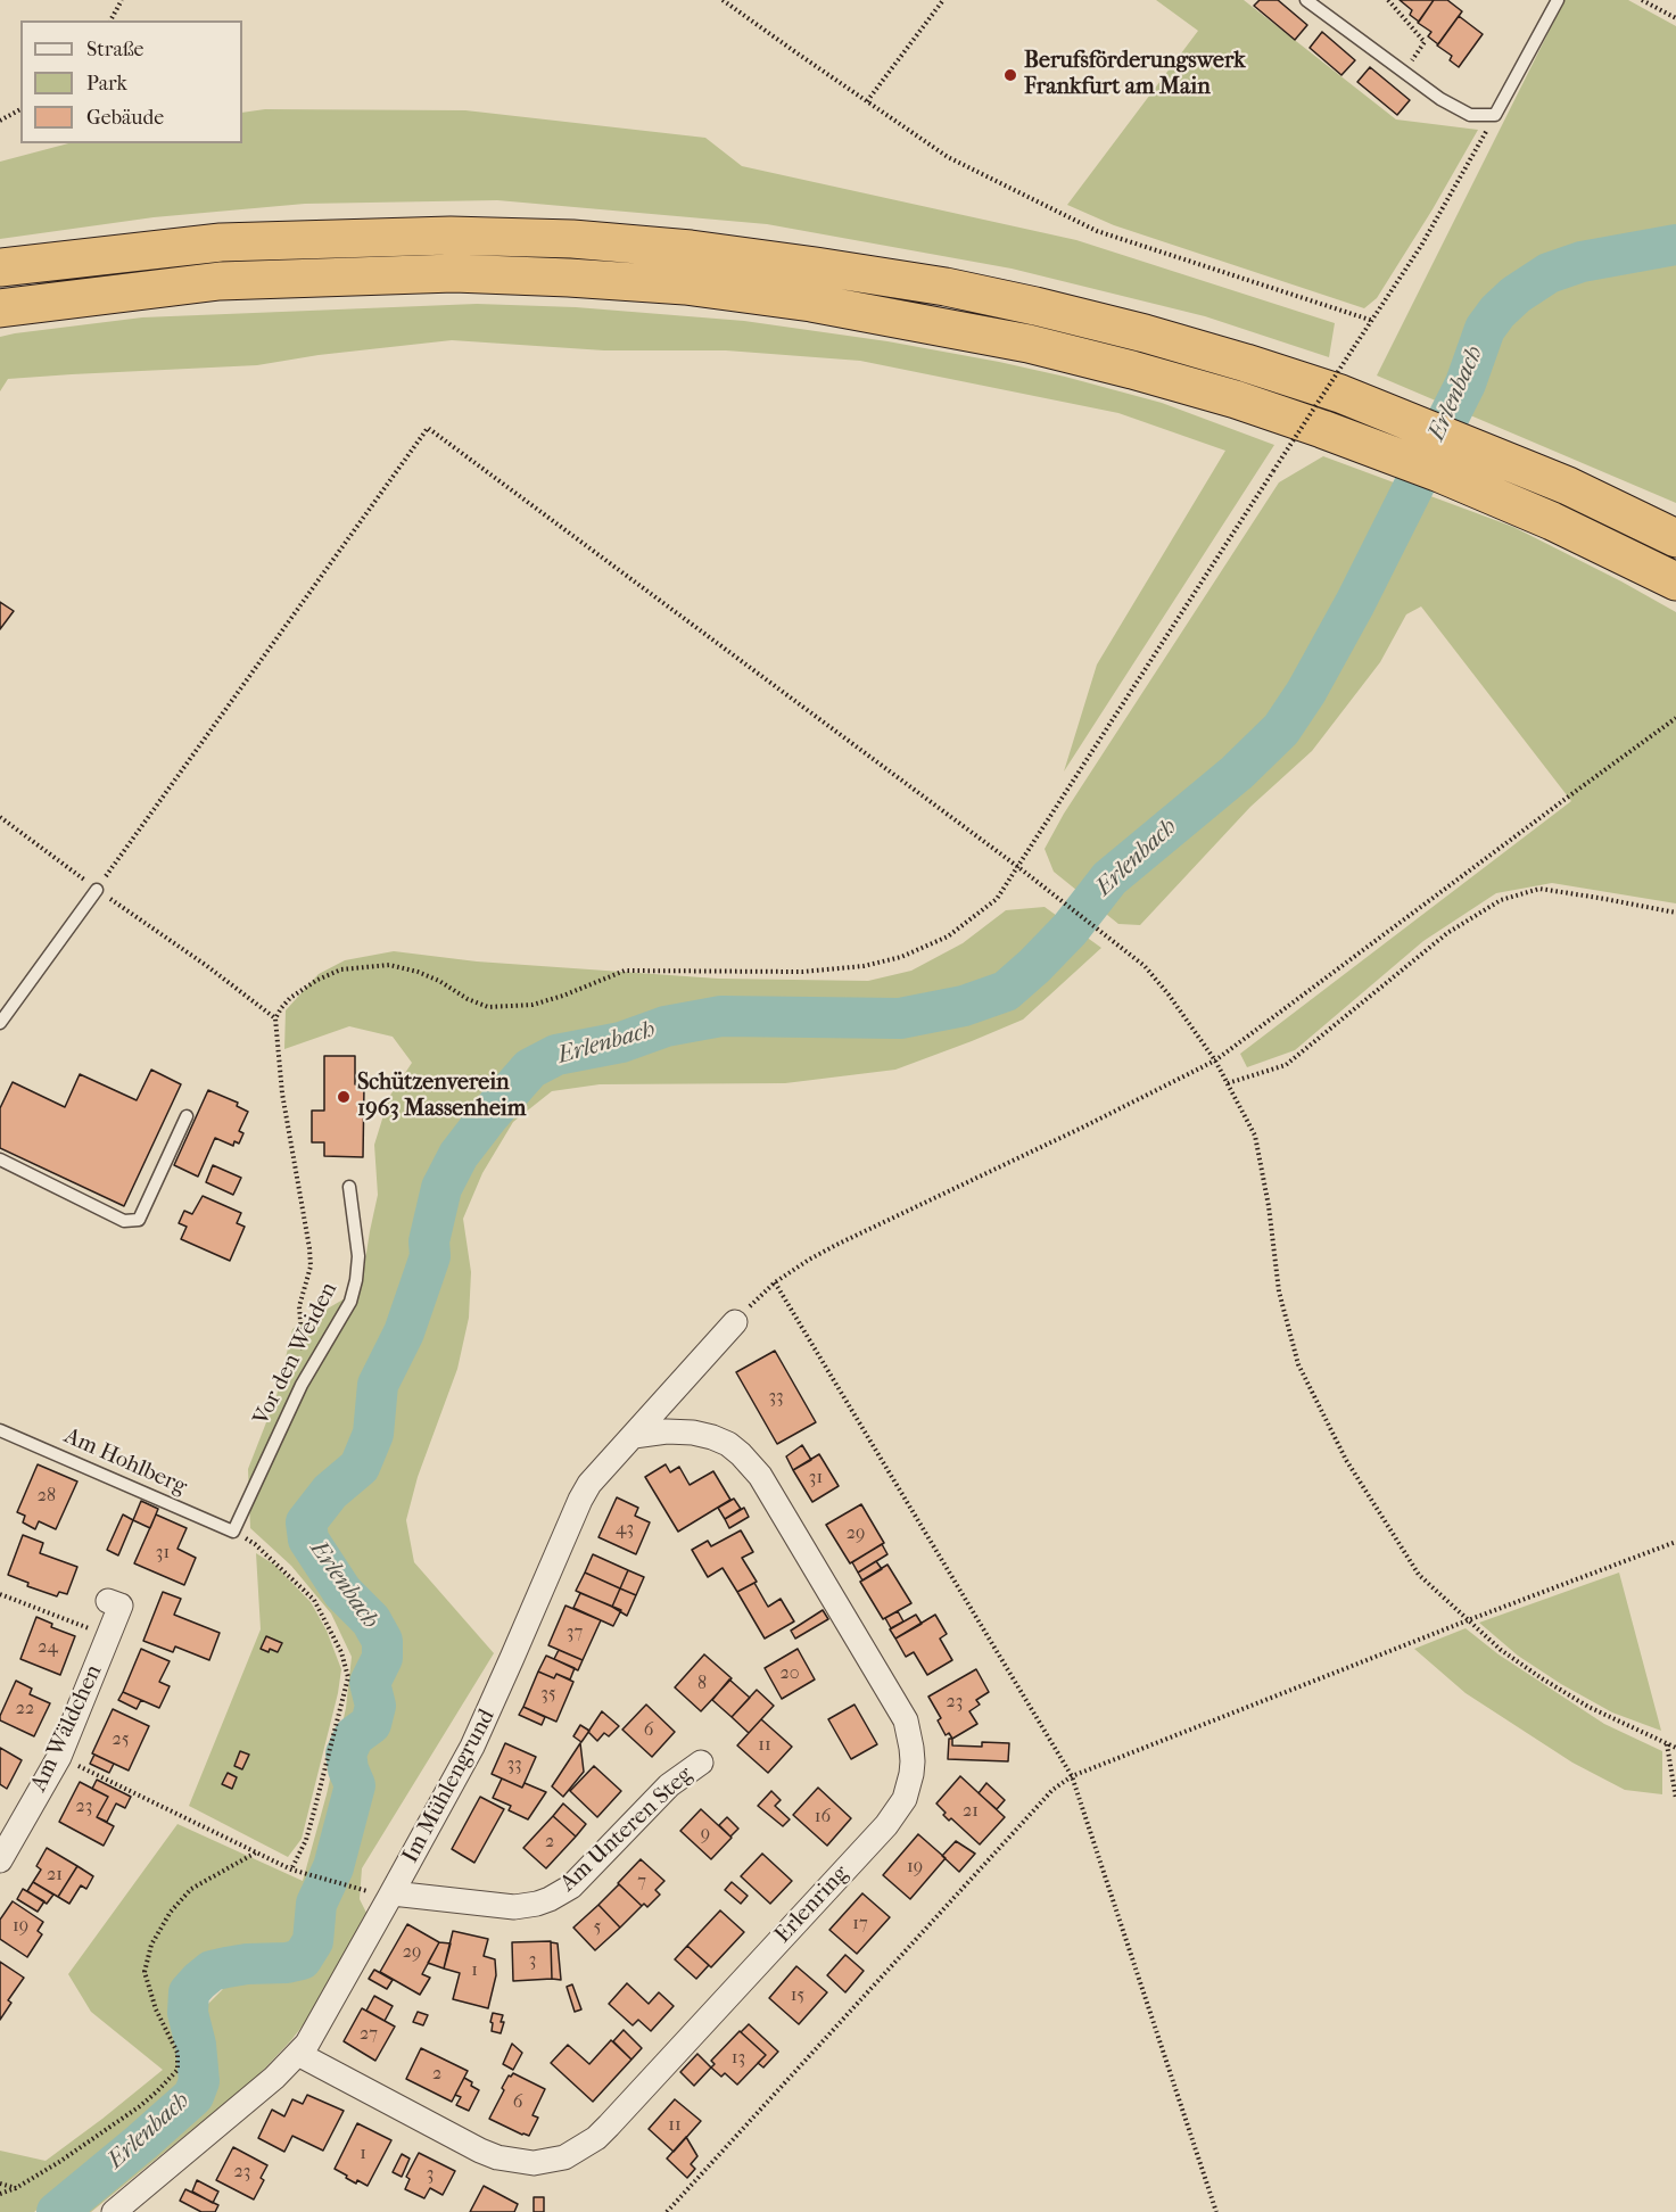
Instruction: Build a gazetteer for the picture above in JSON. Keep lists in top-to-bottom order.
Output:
{
  "streets": {
    "street": [
      "Am Wäldchen",
      "Im Mühlengrund",
      "Am Unteren Steg",
      "Erlenring"
    ],
    "lane": ["Vor den Weiden", "Am Hohlberg"]
  },
  "crossings": [
    ["Vor den Weiden", "Am Hohlberg"],
    ["Im Mühlengrund", "Am Unteren Steg"],
    ["Im Mühlengrund", "Erlenring"]
  ],
  "water": ["Erlenbach"],
  "places": ["Berufsförderungswerk Frankfurt am Main", "Schützenverein 1963 Massenheim"],
  "house_numbers": [
    "33",
    "31",
    "28",
    "43",
    "29",
    "31",
    "37",
    "24",
    "20",
    "8",
    "35",
    "23",
    "22",
    "6",
    "25",
    "11",
    "33",
    "23",
    "21",
    "16",
    "9",
    "2",
    "19",
    "21",
    "7",
    "17",
    "19",
    "5",
    "29",
    "3",
    "1",
    "15",
    "27",
    "13",
    "2",
    "6",
    "11",
    "1",
    "23",
    "3"
  ],
  "legend": ["Straße", "Park", "Gebäude"]
}
